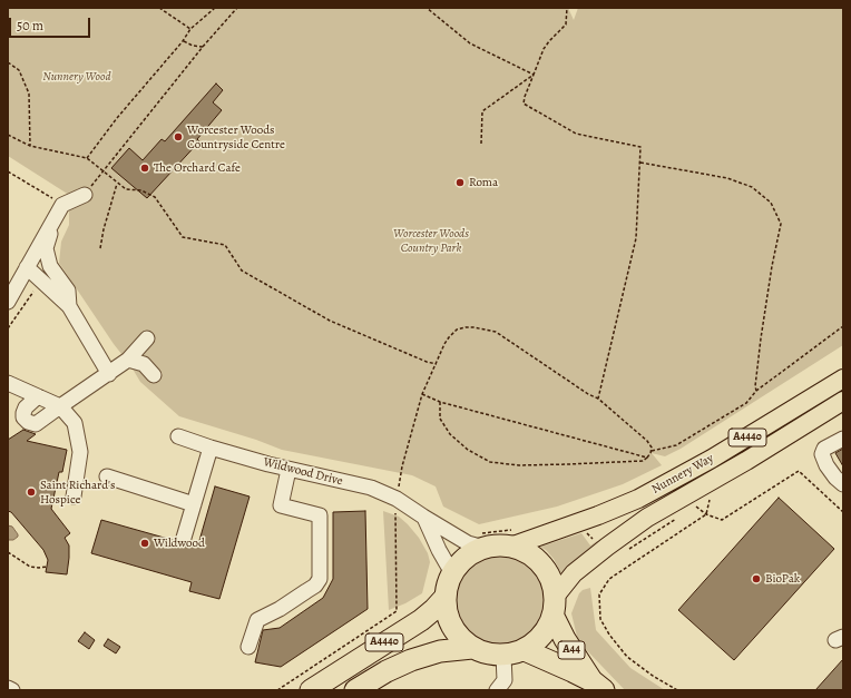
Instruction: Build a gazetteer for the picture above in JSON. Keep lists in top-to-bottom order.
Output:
{
  "streets": {
    "highway": ["A4440", "A44"],
    "main road": ["Nunnery Way"],
    "street": ["Wildwood Drive"]
  },
  "crossings": [
    ["A4440", "Wildwood Drive"],
    ["A4440", "Nunnery Way"],
    ["A4440", "A44"],
    ["Wildwood Drive", "Nunnery Way"],
    ["Wildwood Drive", "A44"],
    ["Nunnery Way", "A44"]
  ],
  "parks": ["Nunnery Wood", "Worcester Woods Country Park"],
  "places": [
    "Worcester Woods Countryside Centre",
    "The Orchard Cafe",
    "Roma",
    "Saint Richard's Hospice",
    "Wildwood",
    "BioPak"
  ],
  "scale_bar": "50 m"
}
